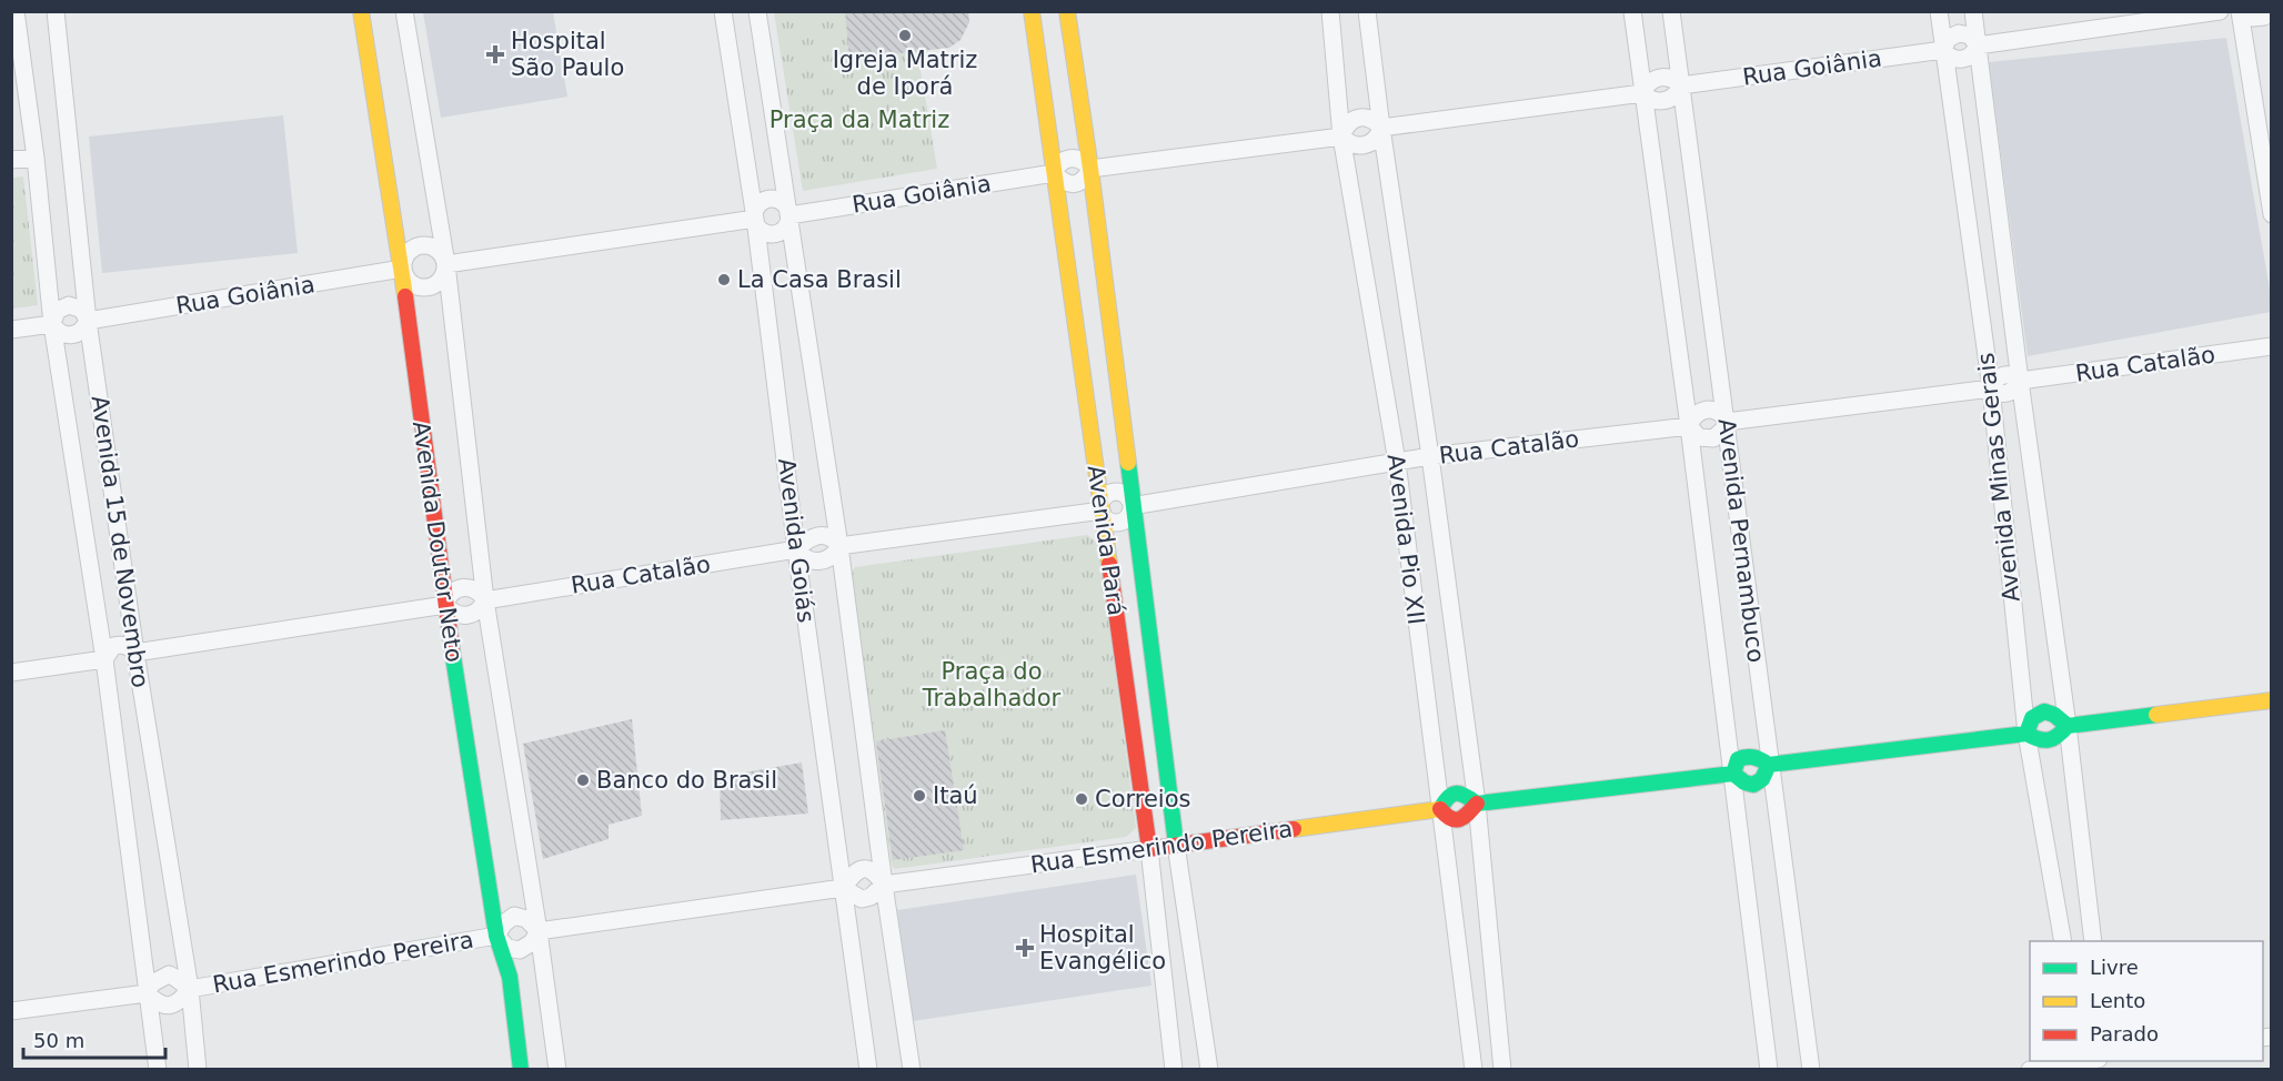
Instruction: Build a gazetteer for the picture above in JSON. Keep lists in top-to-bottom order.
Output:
{
  "streets": {
    "main road": ["Avenida Pará", "Avenida Doutor Neto", "Rua Esmerindo Pereira"],
    "street": [
      "Rua Goiânia",
      "Rua Catalão",
      "Avenida Minas Gerais",
      "Avenida Pio XII",
      "Avenida Goiás",
      "Avenida Pernambuco",
      "Avenida 15 de Novembro"
    ]
  },
  "crossings": [
    ["Rua Goiânia", "Avenida Minas Gerais"],
    ["Rua Goiânia", "Avenida Pio XII"],
    ["Rua Goiânia", "Avenida Goiás"],
    ["Rua Goiânia", "Avenida Pará"],
    ["Rua Goiânia", "Avenida Pernambuco"],
    ["Rua Goiânia", "Avenida 15 de Novembro"],
    ["Rua Goiânia", "Avenida Doutor Neto"],
    ["Rua Catalão", "Avenida Minas Gerais"],
    ["Rua Catalão", "Avenida Pio XII"],
    ["Rua Catalão", "Avenida Goiás"],
    ["Rua Catalão", "Avenida Pará"],
    ["Rua Catalão", "Avenida Pernambuco"],
    ["Rua Catalão", "Avenida 15 de Novembro"],
    ["Rua Catalão", "Avenida Doutor Neto"],
    ["Avenida Pio XII", "Rua Esmerindo Pereira"],
    ["Avenida Goiás", "Rua Esmerindo Pereira"],
    ["Avenida Pará", "Rua Esmerindo Pereira"],
    ["Avenida Pernambuco", "Rua Esmerindo Pereira"],
    ["Avenida 15 de Novembro", "Rua Esmerindo Pereira"],
    ["Avenida Doutor Neto", "Rua Esmerindo Pereira"]
  ],
  "parks": ["Praça da Matriz", "Praça do Trabalhador"],
  "places": {
    "other": [
      "Igreja Matriz de Iporá",
      "La Casa Brasil",
      "Banco do Brasil",
      "Itaú",
      "Correios"
    ],
    "health": ["Hospital São Paulo", "Hospital Evangélico"]
  },
  "legend": ["Livre", "Lento", "Parado"],
  "scale_bar": "50 m"
}
